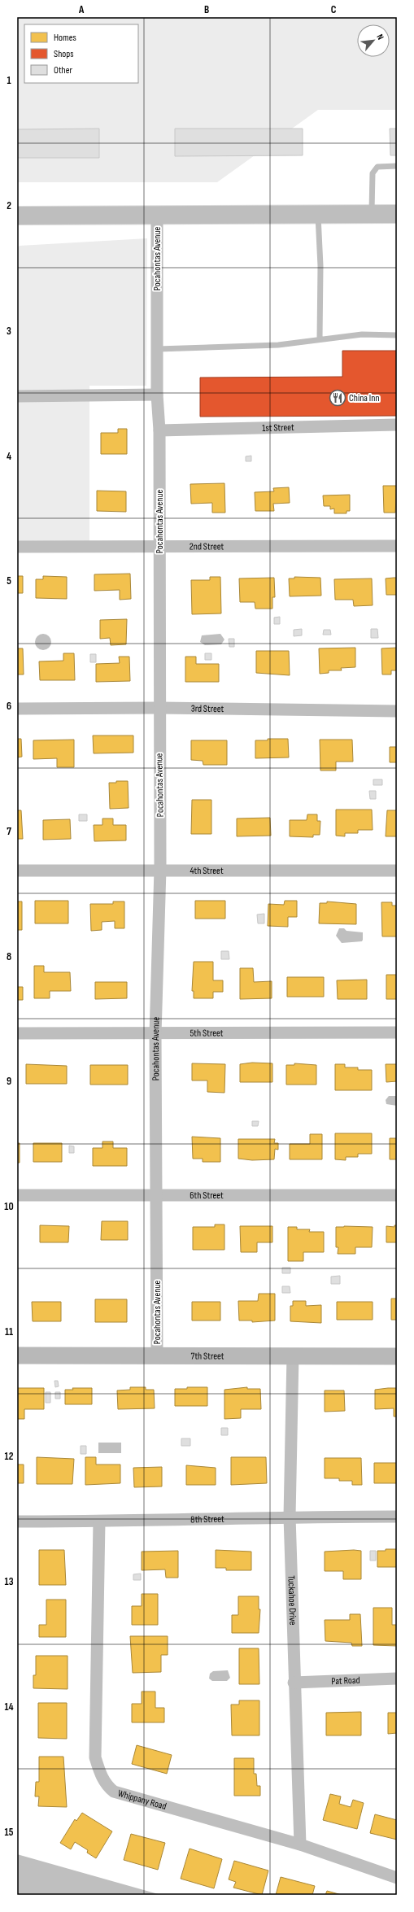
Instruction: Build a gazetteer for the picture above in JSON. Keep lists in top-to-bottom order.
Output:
{
  "streets": {
    "street": [
      "Pocahontas Avenue",
      "1st Street",
      "2nd Street",
      "3rd Street",
      "4th Street",
      "5th Street",
      "6th Street",
      "7th Street",
      "8th Street",
      "Tuckahoe Drive",
      "Pat Road",
      "Whippany Road"
    ]
  },
  "crossings": [
    ["Pocahontas Avenue", "1st Street"],
    ["Pocahontas Avenue", "2nd Street"],
    ["Pocahontas Avenue", "3rd Street"],
    ["Pocahontas Avenue", "4th Street"],
    ["Pocahontas Avenue", "5th Street"],
    ["Pocahontas Avenue", "6th Street"],
    ["Pocahontas Avenue", "7th Street"],
    ["7th Street", "Tuckahoe Drive"],
    ["8th Street", "Tuckahoe Drive"],
    ["8th Street", "Whippany Road"],
    ["Tuckahoe Drive", "Pat Road"],
    ["Tuckahoe Drive", "Whippany Road"]
  ],
  "places": {
    "restaurant": ["China Inn"]
  },
  "legend": ["Homes", "Shops", "Other"],
  "north": "top right",
  "grid": {
    "columns": ["A", "B", "C"],
    "rows": [
      "1",
      "2",
      "3",
      "4",
      "5",
      "6",
      "7",
      "8",
      "9",
      "10",
      "11",
      "12",
      "13",
      "14",
      "15"
    ]
  }
}
